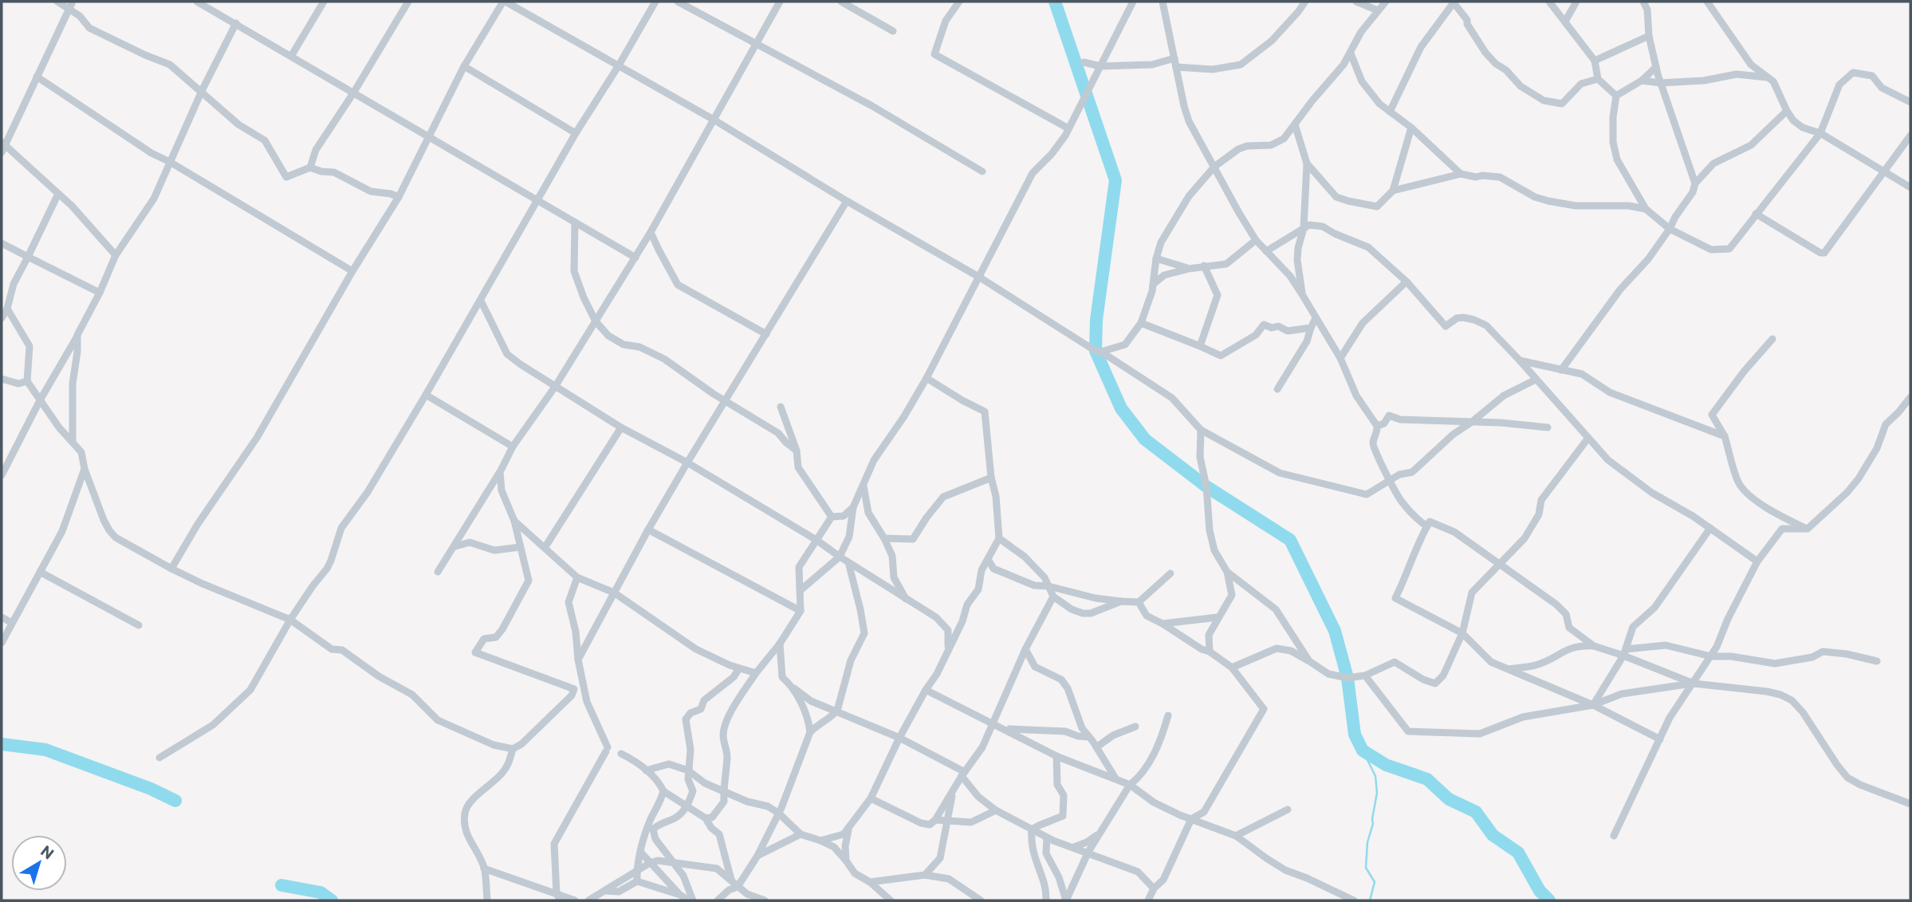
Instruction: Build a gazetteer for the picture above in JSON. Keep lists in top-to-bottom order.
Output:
{
  "north": "top right"
}
